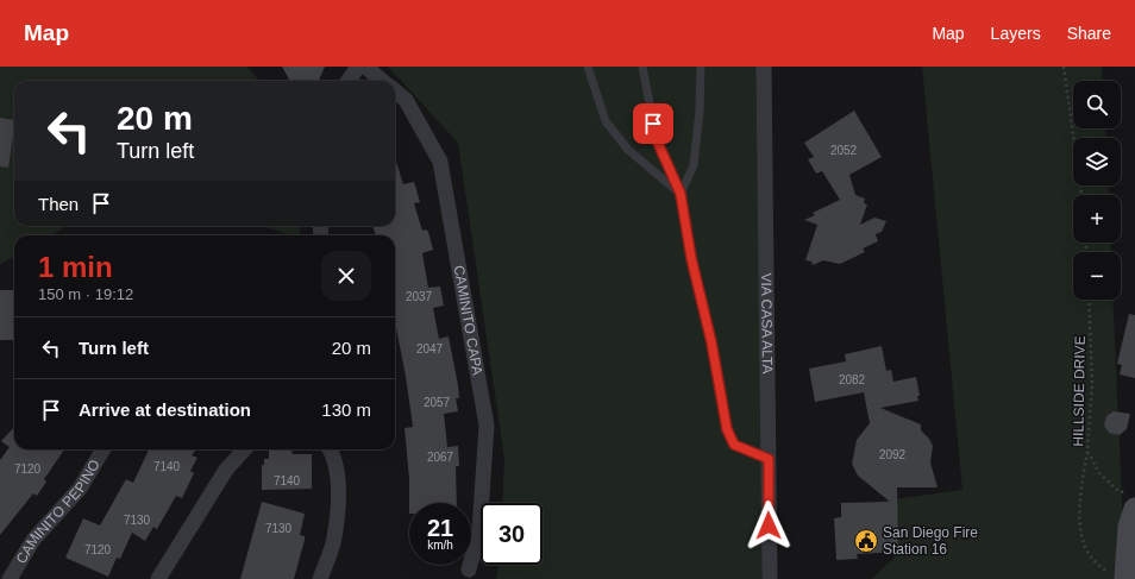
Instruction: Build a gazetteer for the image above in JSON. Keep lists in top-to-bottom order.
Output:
{
  "streets": {
    "street": ["CAMINITO CAPA", "VIA CASA ALTA", "CAMINITO PEPINO"],
    "path": ["HILLSIDE DRIVE"]
  },
  "places": {
    "public building": ["San Diego Fire Station 16"]
  },
  "house_numbers": [
    "2052",
    "2037",
    "2047",
    "2082",
    "2057",
    "2092",
    "2067",
    "7140",
    "7120",
    "7140",
    "7130",
    "7130",
    "7120"
  ],
  "page": {
    "header": "Map",
    "nav": ["Map", "Layers", "Share"],
    "map_buttons": ["+", "−"],
    "turn": ["20 m", "Turn left"],
    "then": "Then",
    "heading": ["1 min", "150 m · 19:12"],
    "list": [
      {
        "name": "Turn left",
        "value": "20 m"
      },
      {
        "name": "Arrive at destination",
        "value": "130 m"
      }
    ],
    "speed": "21 km/h",
    "limit": "30"
  }
}
